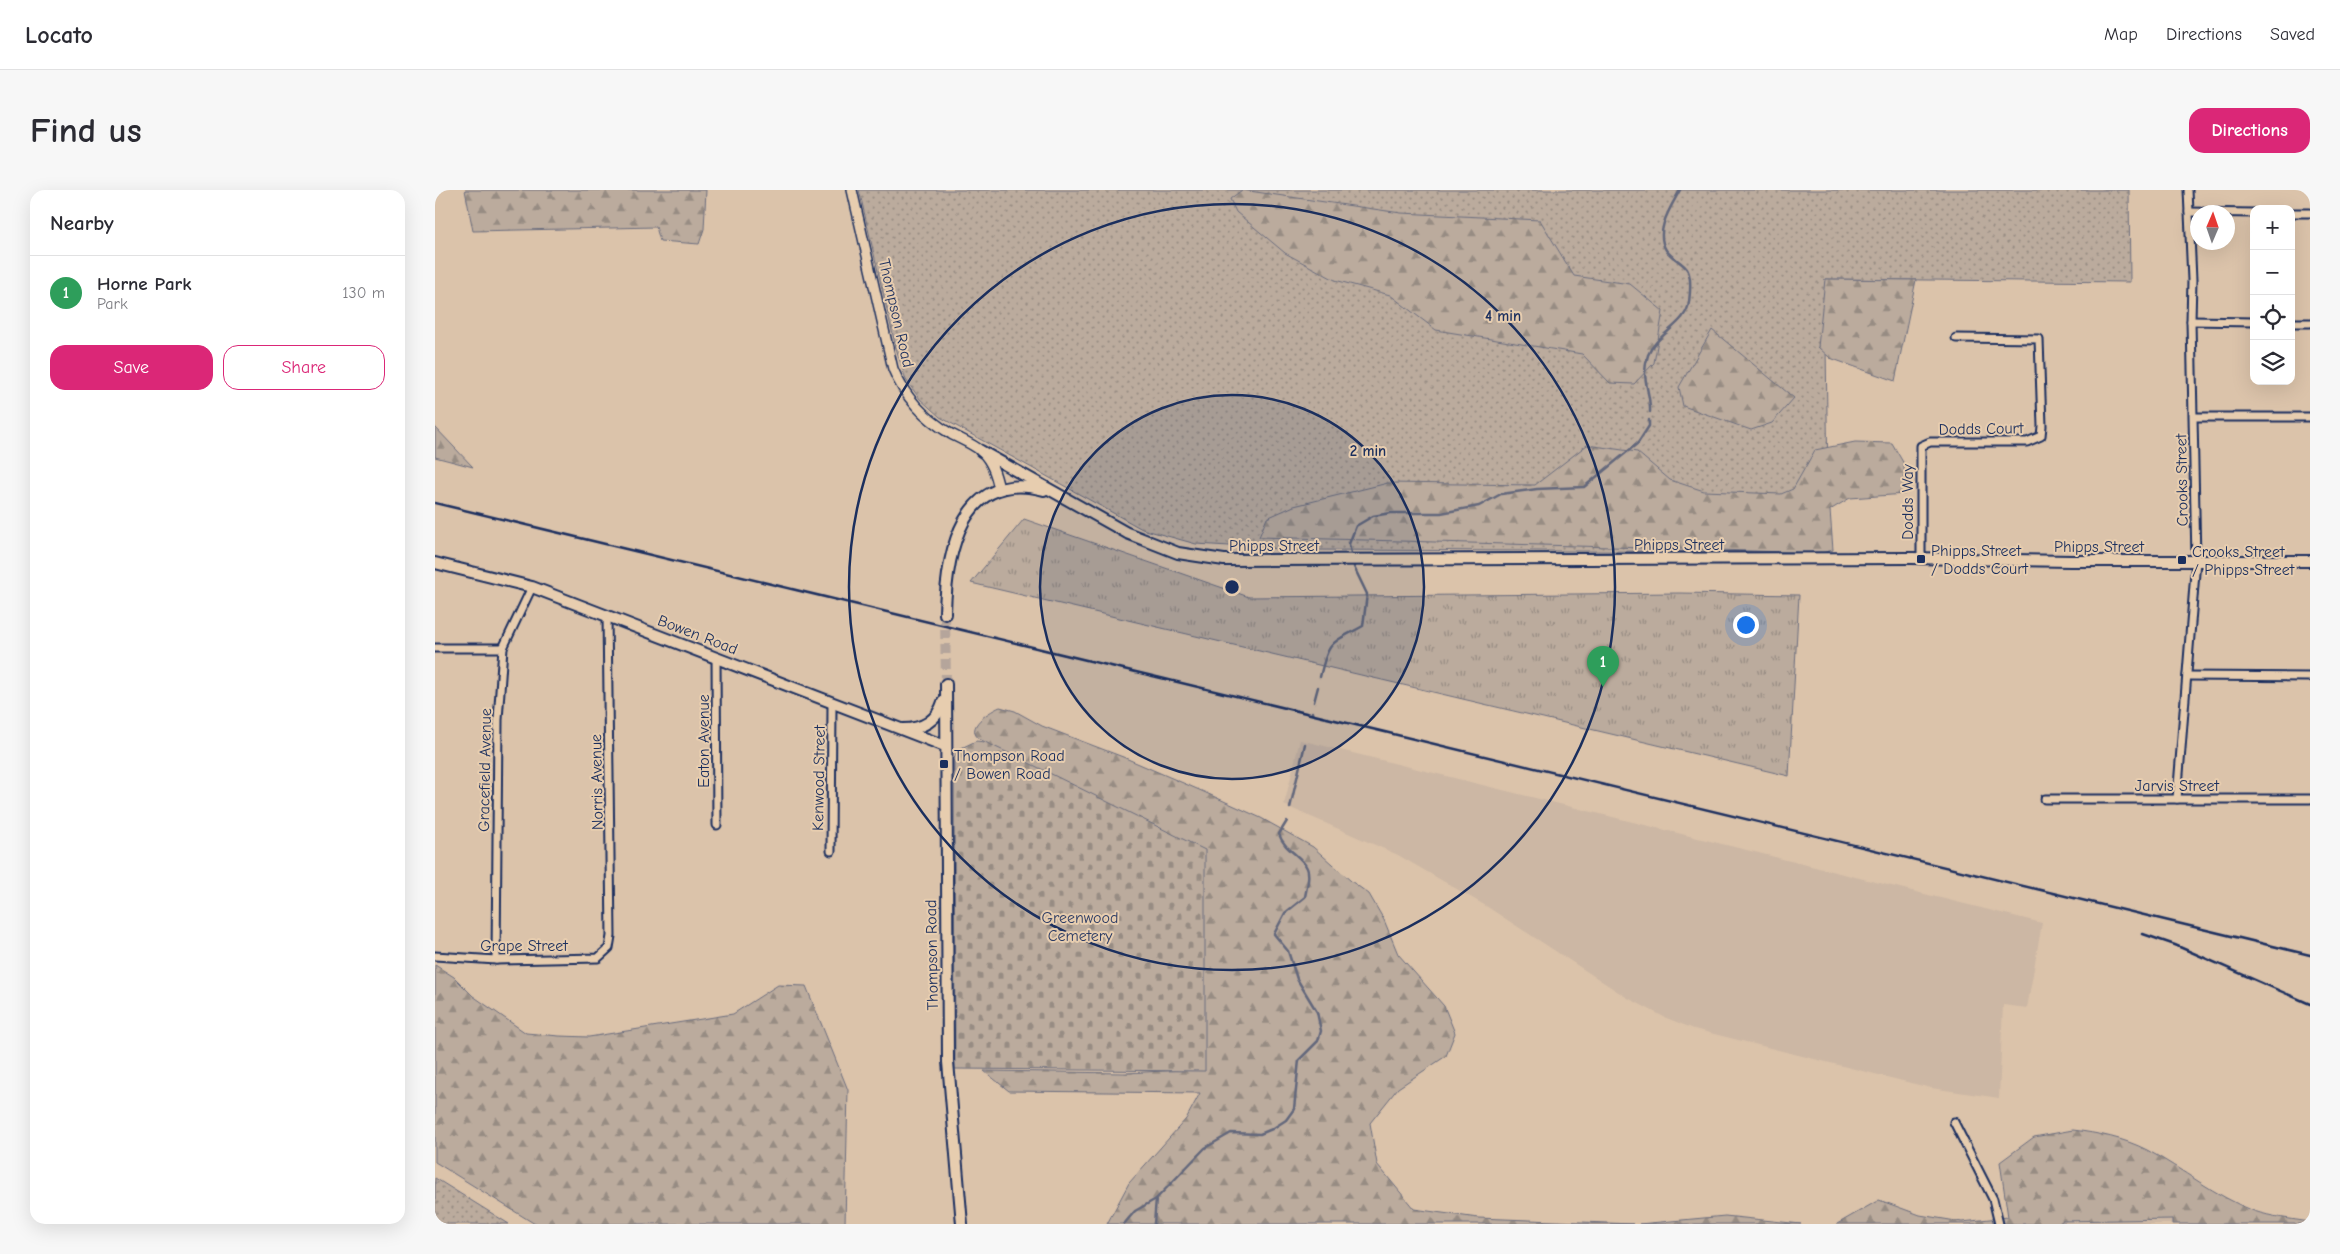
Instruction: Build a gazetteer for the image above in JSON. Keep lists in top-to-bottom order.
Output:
{
  "streets": {
    "main road": ["Thompson Road", "Phipps Street", "Bowen Road"],
    "street": [
      "Dodds Court",
      "Crooks Street",
      "Dodds Way",
      "Eaton Avenue",
      "Gracefield Avenue",
      "Kenwood Street",
      "Norris Avenue",
      "Jarvis Street",
      "Grape Street"
    ]
  },
  "crossings": [
    ["Thompson Road", "Bowen Road"],
    ["Dodds Court", "Dodds Way"],
    ["Crooks Street", "Phipps Street"],
    ["Crooks Street", "Jarvis Street"],
    ["Dodds Way", "Phipps Street"],
    ["Bowen Road", "Eaton Avenue"],
    ["Bowen Road", "Gracefield Avenue"],
    ["Bowen Road", "Kenwood Street"],
    ["Bowen Road", "Norris Avenue"],
    ["Gracefield Avenue", "Grape Street"],
    ["Norris Avenue", "Grape Street"]
  ],
  "parks": ["Greenwood Cemetery"],
  "places": {
    "transit": ["Phipps Street / Dodds Court", "Crooks Street / Phipps Street", "Thompson Road / Bowen Road"]
  },
  "north": "top",
  "page": {
    "header": "Locato",
    "nav": ["Map", "Directions", "Saved"],
    "buttons": [
      "Directions",
      ["Save", "Share"]
    ],
    "title": "Find us",
    "heading": "Nearby",
    "map_buttons": ["+", "−"],
    "list": [
      {
        "mark": "1",
        "name": "Horne Park",
        "note": "Park",
        "value": "130 m"
      }
    ],
    "pins": "1"
  },
  "rings": ["4 min", "2 min"]
}
